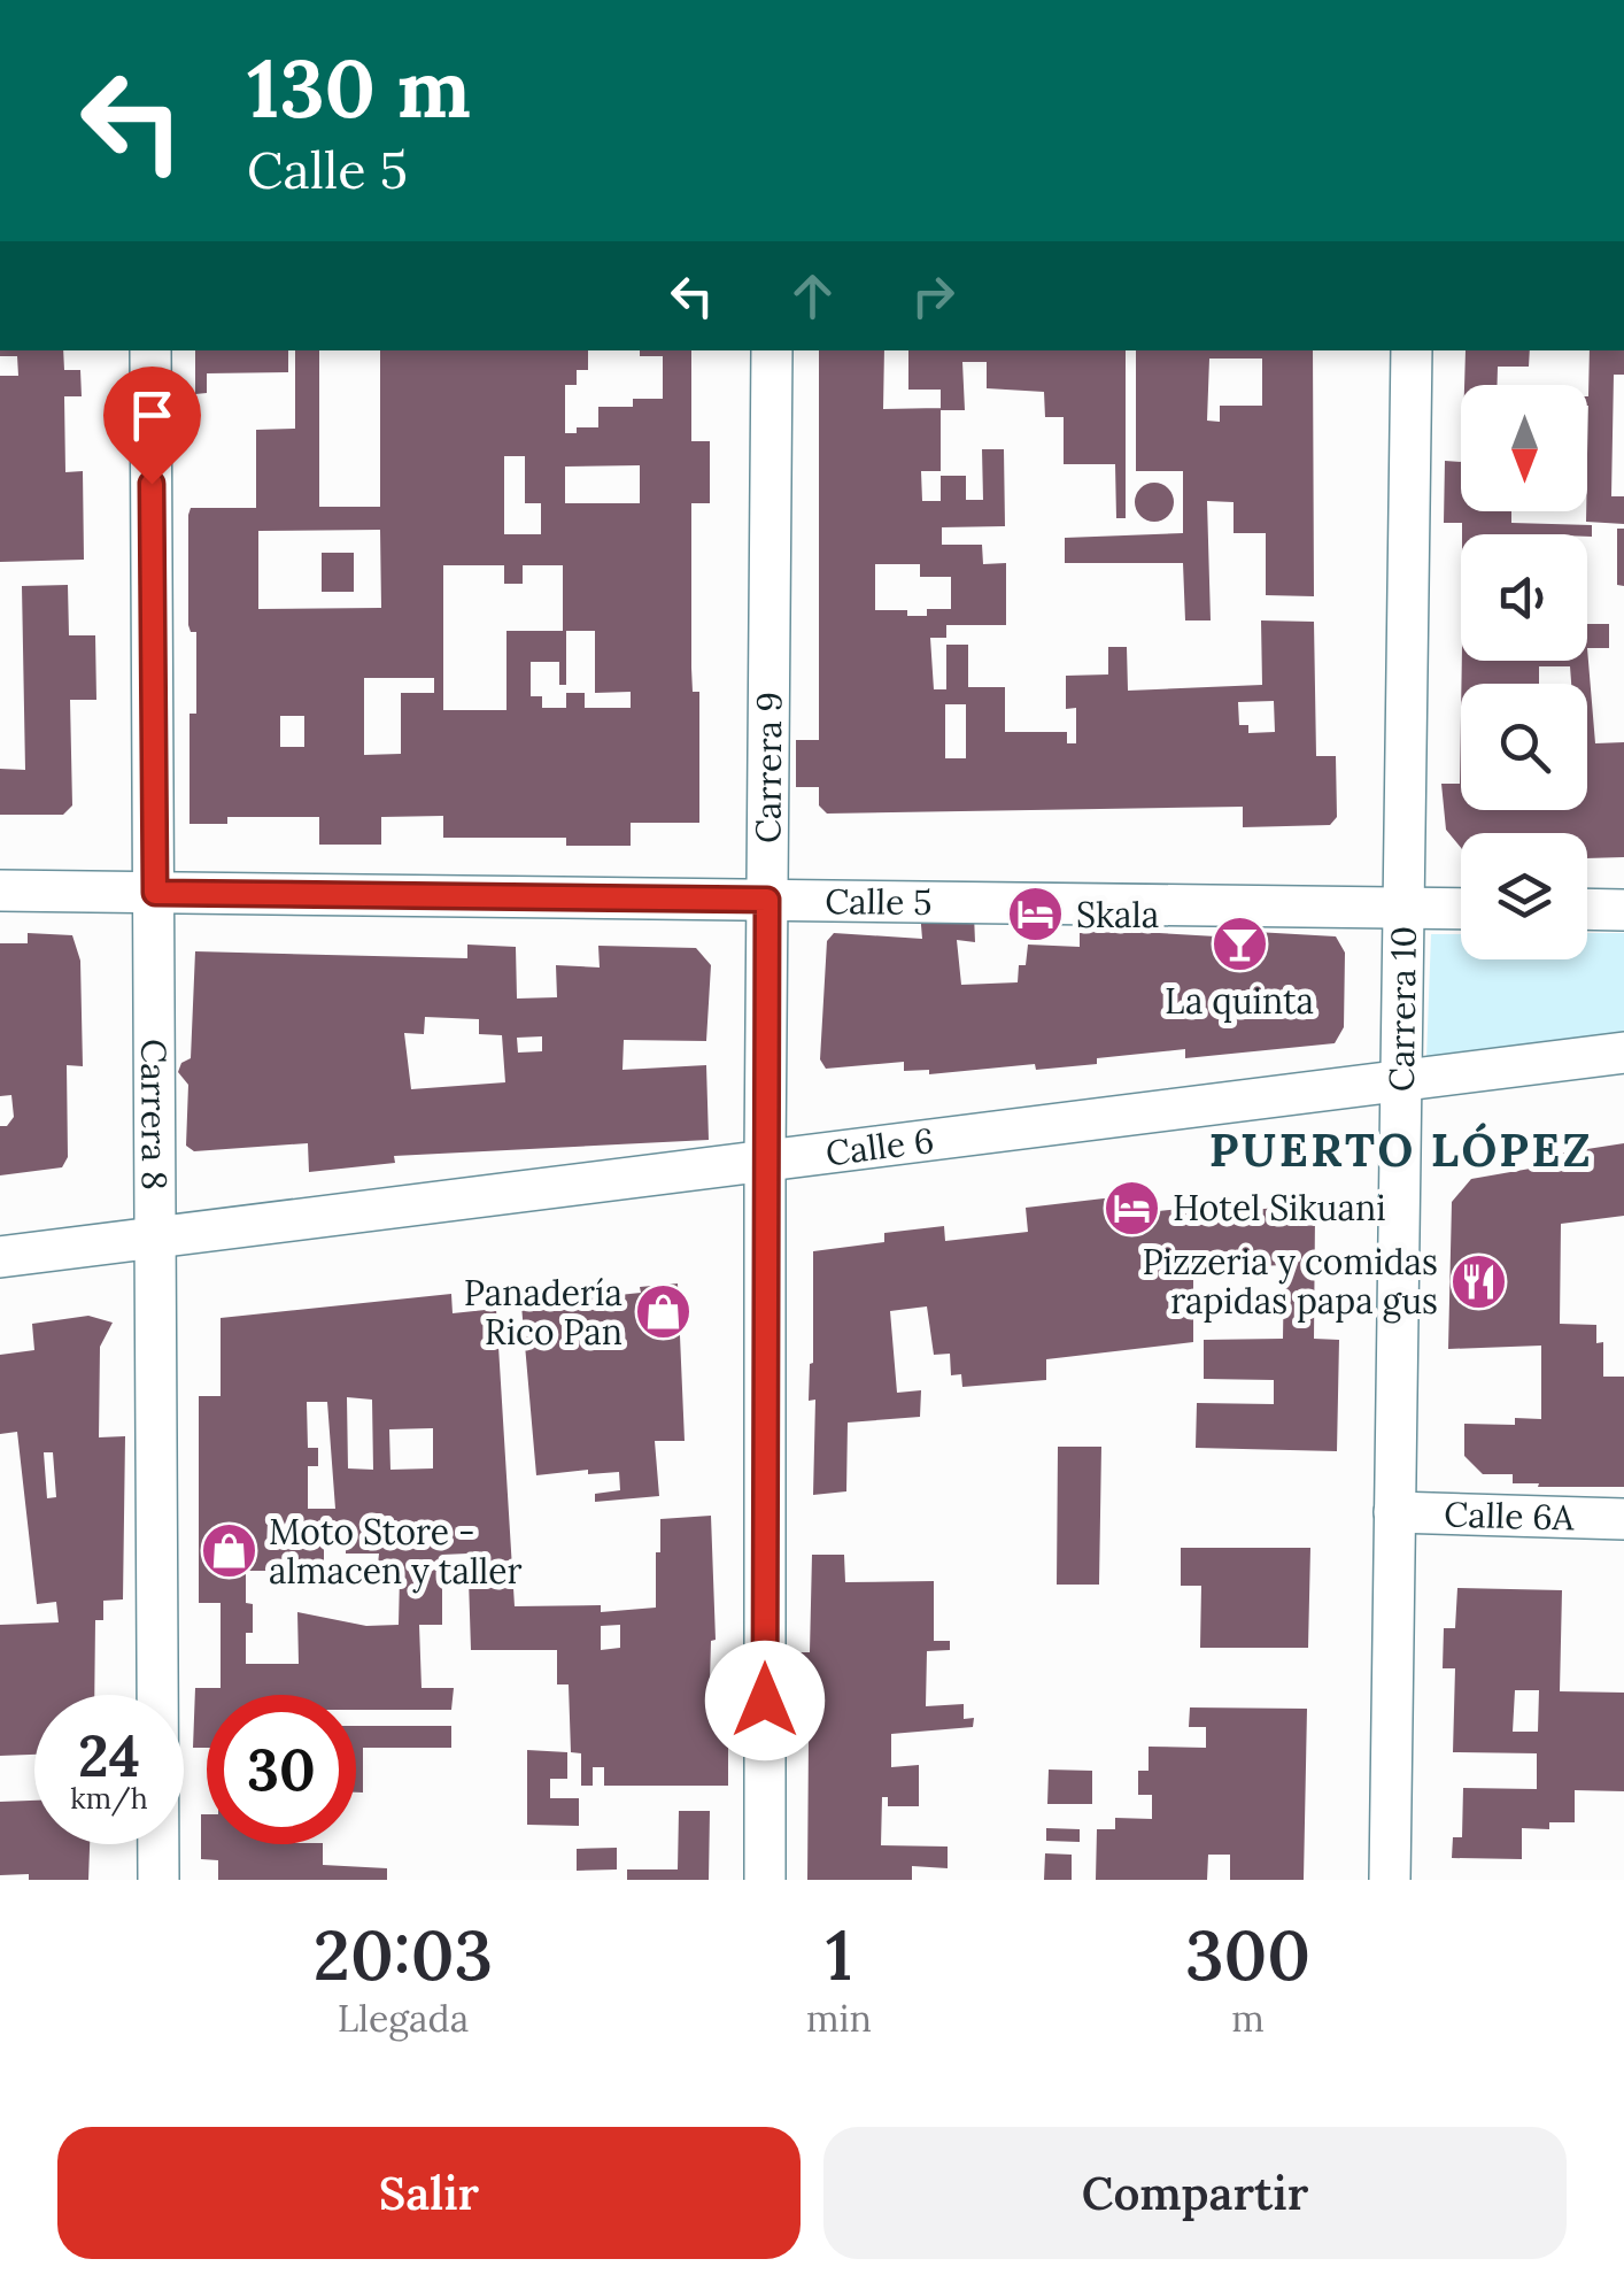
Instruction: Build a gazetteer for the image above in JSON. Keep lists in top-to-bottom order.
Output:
{
  "streets": {
    "street": [
      "Carrera 9",
      "Calle 5",
      "Carrera 10",
      "Carrera 8",
      "Calle 6",
      "Calle 6A"
    ]
  },
  "crossings": [
    ["Carrera 9", "Calle 5"],
    ["Carrera 9", "Calle 6"],
    ["Calle 5", "Carrera 10"],
    ["Calle 5", "Carrera 8"],
    ["Carrera 10", "Calle 6"],
    ["Carrera 10", "Calle 6A"],
    ["Carrera 8", "Calle 6"]
  ],
  "districts": ["PUERTO LÓPEZ"],
  "places": {
    "hotel": ["Skala", "Hotel Sikuani"],
    "bar": ["La quinta"],
    "restaurant": ["Pizzeria y comidas rapidas papa gus"],
    "shop": ["Panadería Rico Pan", "Moto Store - almacen y taller"]
  },
  "north": "bottom",
  "page": {
    "turn": ["130 m", "Calle 5"],
    "speed": "24 km/h",
    "limit": "30",
    "eta": [
      "20:03",
      "Llegada",
      "1",
      "min",
      "300",
      "m"
    ],
    "buttons": ["Salir", "Compartir"]
  }
}
